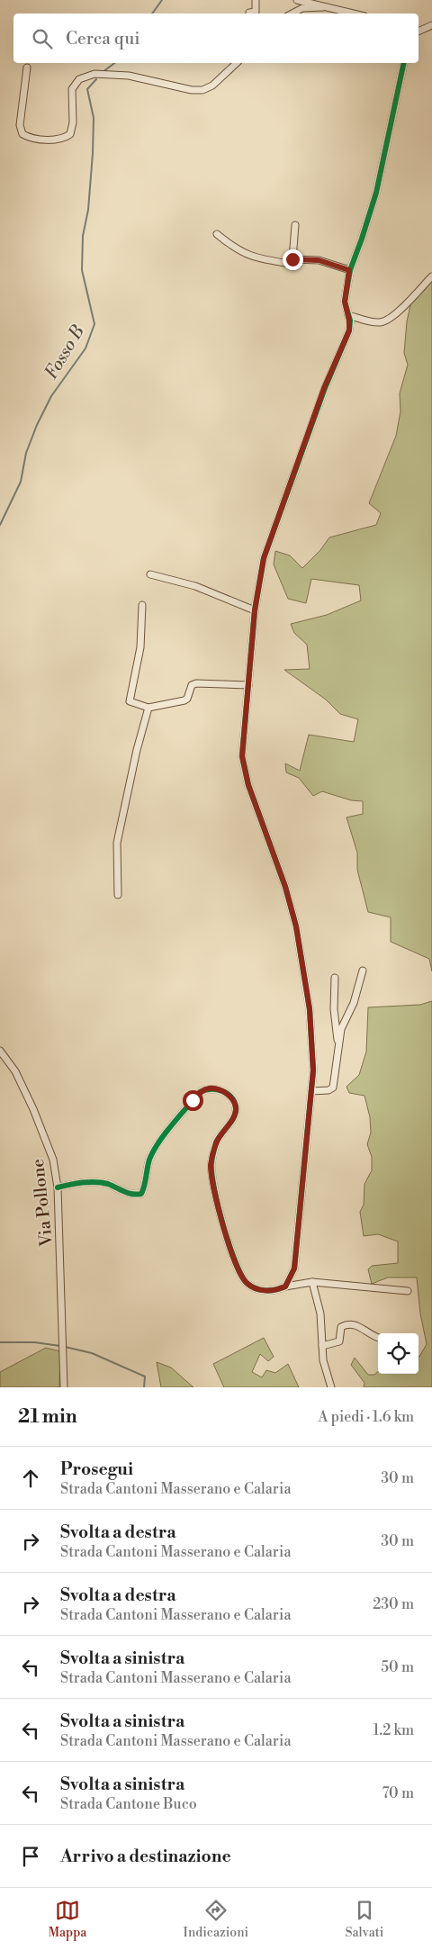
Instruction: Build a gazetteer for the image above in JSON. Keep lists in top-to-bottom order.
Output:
{
  "streets": {
    "street": ["Via Pollone"]
  },
  "water": ["Fosso B"],
  "page": {
    "search": "Cerca qui",
    "heading": ["21 min", "A piedi · 1.6 km"],
    "list": [
      ["Prosegui", "Strada Cantoni Masserano e Calaria", "30 m"],
      ["Svolta a destra", "Strada Cantoni Masserano e Calaria", "30 m"],
      ["Svolta a destra", "Strada Cantoni Masserano e Calaria", "230 m"],
      ["Svolta a sinistra", "Strada Cantoni Masserano e Calaria", "50 m"],
      ["Svolta a sinistra", "Strada Cantoni Masserano e Calaria", "1.2 km"],
      ["Svolta a sinistra", "Strada Cantone Buco", "70 m"],
      "Arrivo a destinazione"
    ],
    "nav": ["Mappa", "Indicazioni", "Salvati"]
  }
}
